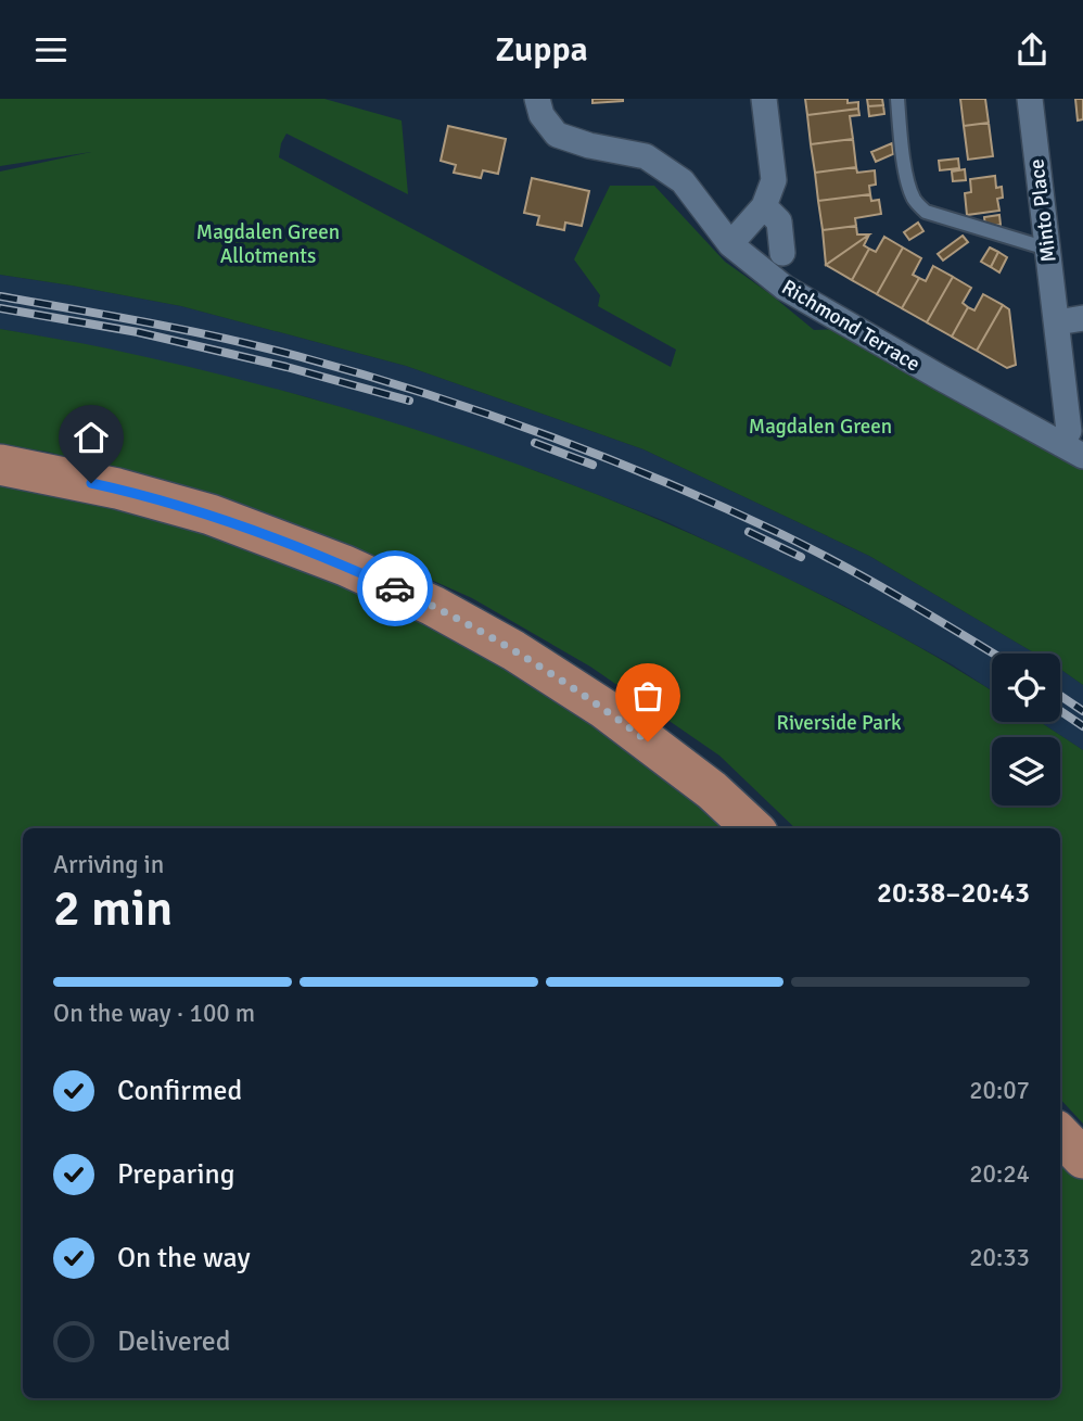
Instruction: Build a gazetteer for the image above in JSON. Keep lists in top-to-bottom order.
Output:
{
  "streets": {
    "street": ["Minto Place", "Richmond Terrace"]
  },
  "crossings": [
    ["Minto Place", "Richmond Terrace"]
  ],
  "parks": ["Magdalen Green Allotments", "Magdalen Green", "Riverside Park"],
  "page": {
    "header": "Zuppa",
    "heading": ["2 min", "Arriving in", "20:38–20:43"],
    "bar": "On the way · 100 m",
    "list": [
      ["Confirmed", "20:07"],
      ["Preparing", "20:24"],
      ["On the way", "20:33"],
      "Delivered"
    ]
  }
}
